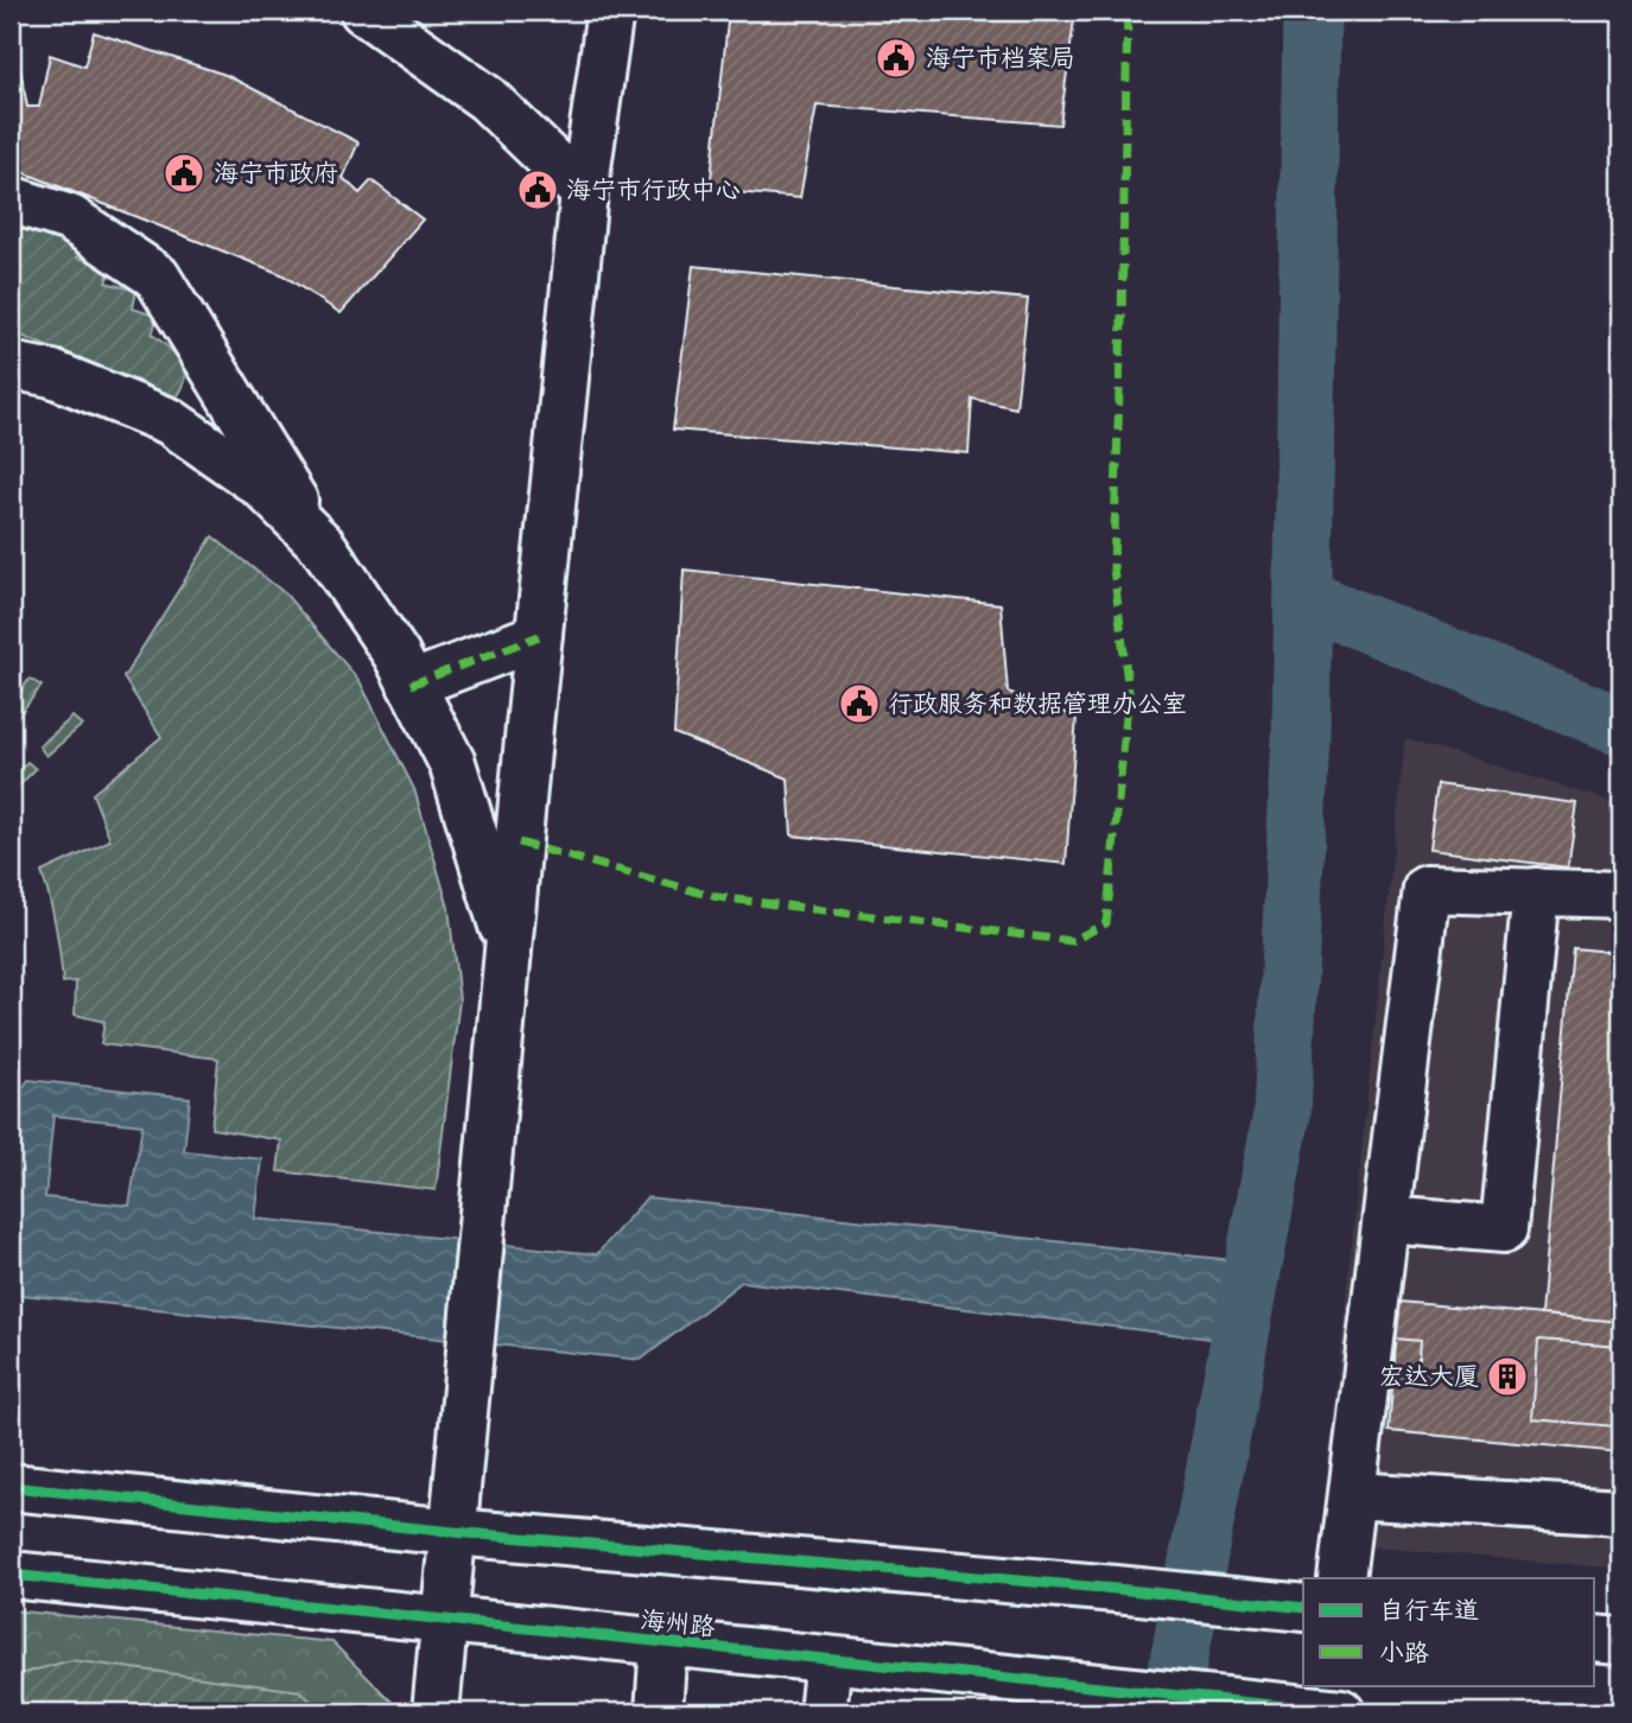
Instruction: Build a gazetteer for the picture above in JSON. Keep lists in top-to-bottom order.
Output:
{
  "streets": {
    "street": ["海州路"]
  },
  "places": {
    "public building": [
      "海宁市档案局",
      "海宁市政府",
      "海宁市行政中心",
      "行政服务和数据管理办公室"
    ],
    "building": ["宏达大厦"]
  },
  "legend": ["自行车道", "小路"]
}
